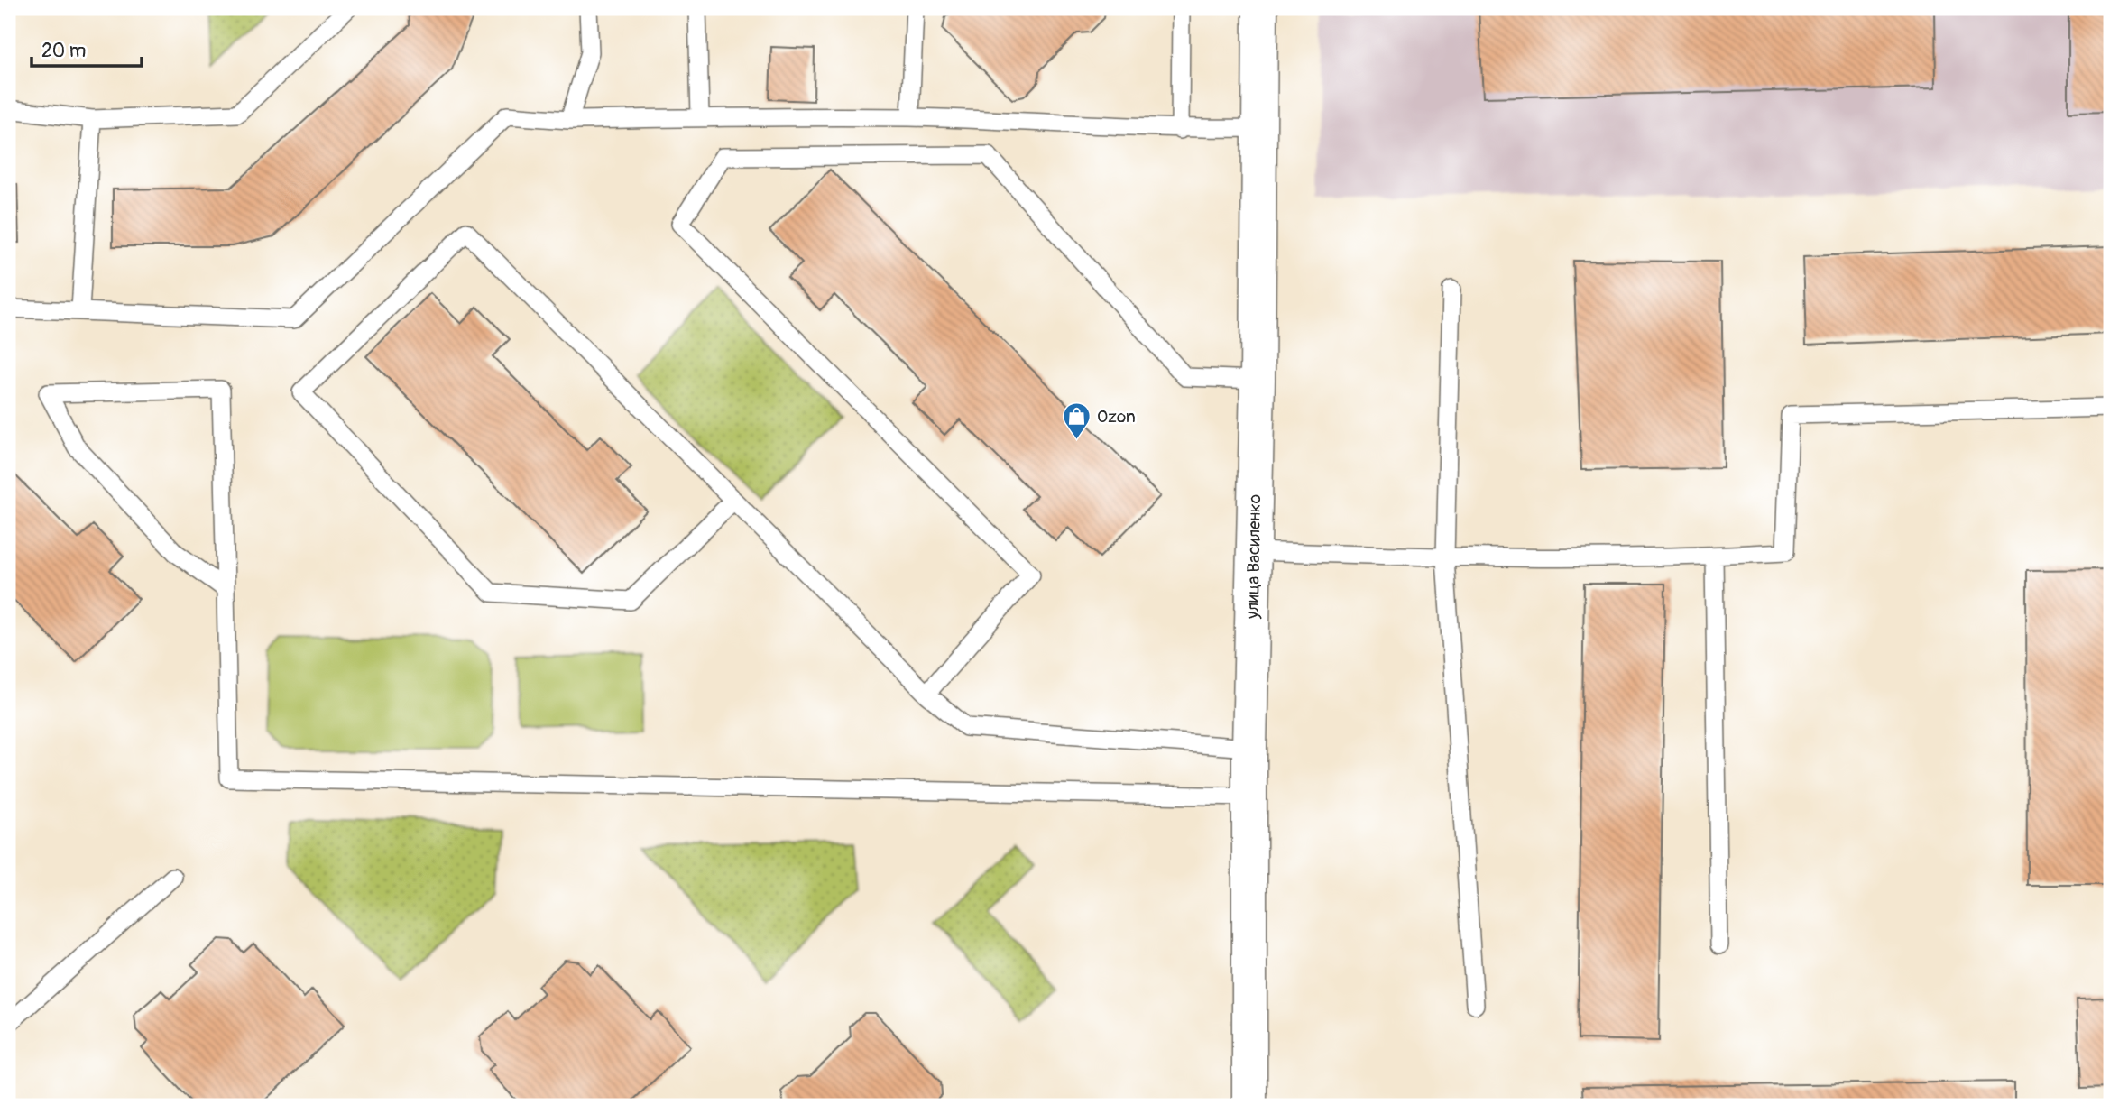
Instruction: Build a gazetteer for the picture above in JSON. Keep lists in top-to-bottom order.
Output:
{
  "streets": {
    "street": ["улица Василенко"]
  },
  "places": {
    "shop": ["Ozon"]
  },
  "scale_bar": "20 m"
}
